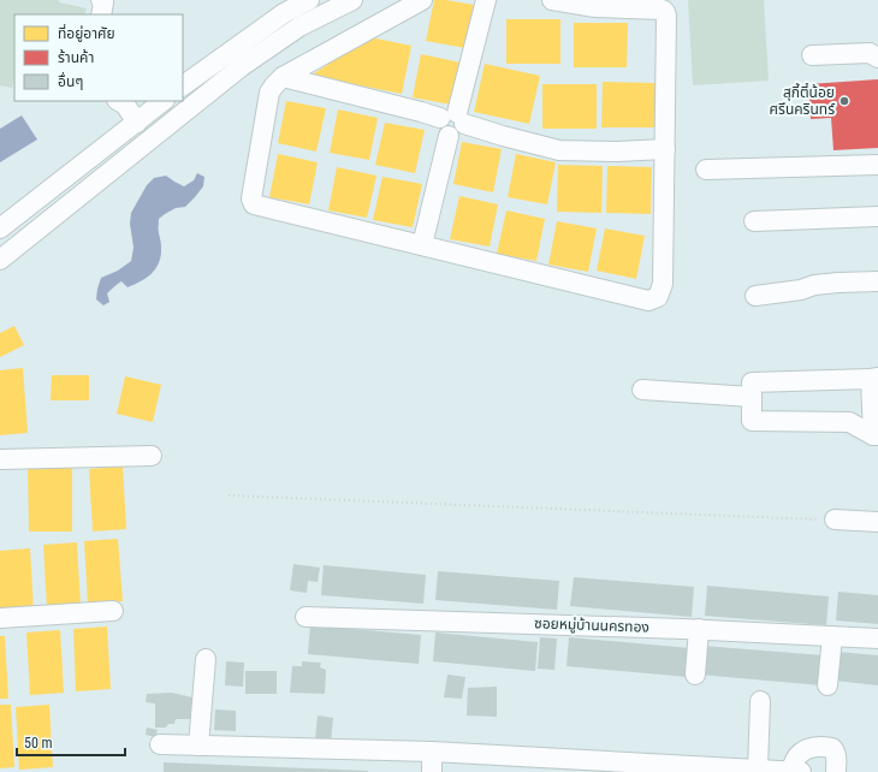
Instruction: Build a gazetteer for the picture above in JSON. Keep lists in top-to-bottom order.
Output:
{
  "streets": {
    "street": ["ซอยหมู่บ้านนครทอง"]
  },
  "places": ["สุกี้ตี๋น้อย ศรีนครินทร์"],
  "legend": ["ที่อยู่อาศัย", "ร้านค้า", "อื่นๆ"],
  "scale_bar": "50 m"
}
